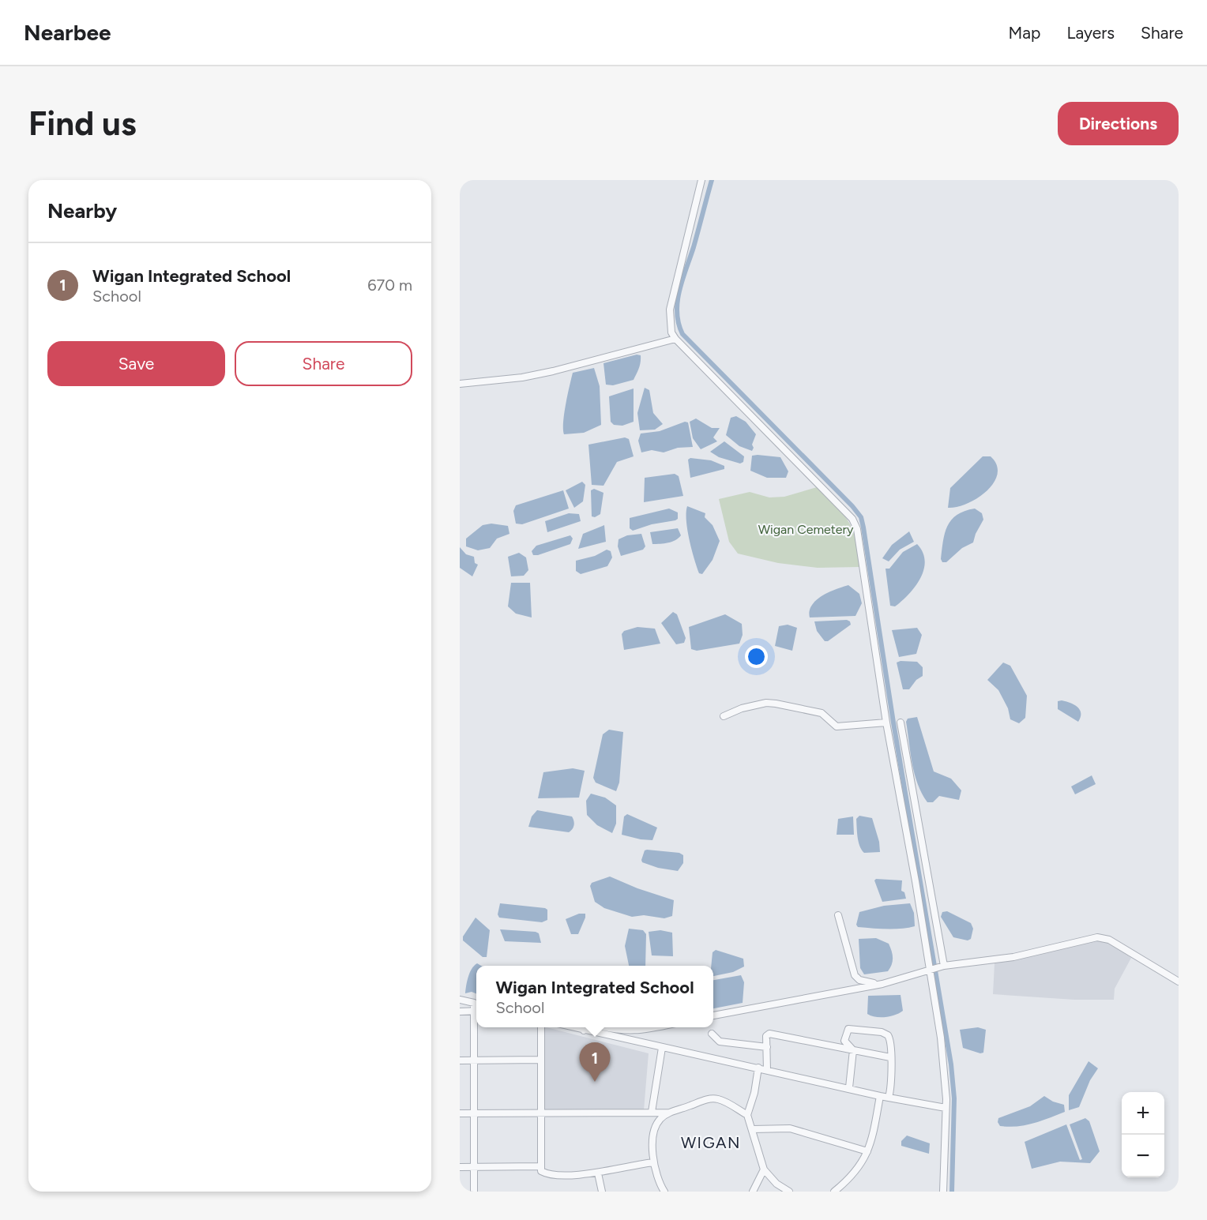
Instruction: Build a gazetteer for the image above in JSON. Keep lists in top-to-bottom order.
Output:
{
  "districts": ["WIGAN"],
  "parks": ["Wigan Cemetery"],
  "page": {
    "header": "Nearbee",
    "nav": ["Map", "Layers", "Share"],
    "buttons": [
      "Directions",
      ["Save", "Share"]
    ],
    "title": "Find us",
    "heading": "Nearby",
    "list": [
      {
        "mark": "1",
        "name": "Wigan Integrated School",
        "note": "School",
        "value": "670 m"
      }
    ],
    "popup": ["Wigan Integrated School", "School"],
    "pins": "1",
    "map_buttons": ["+", "−"]
  }
}
